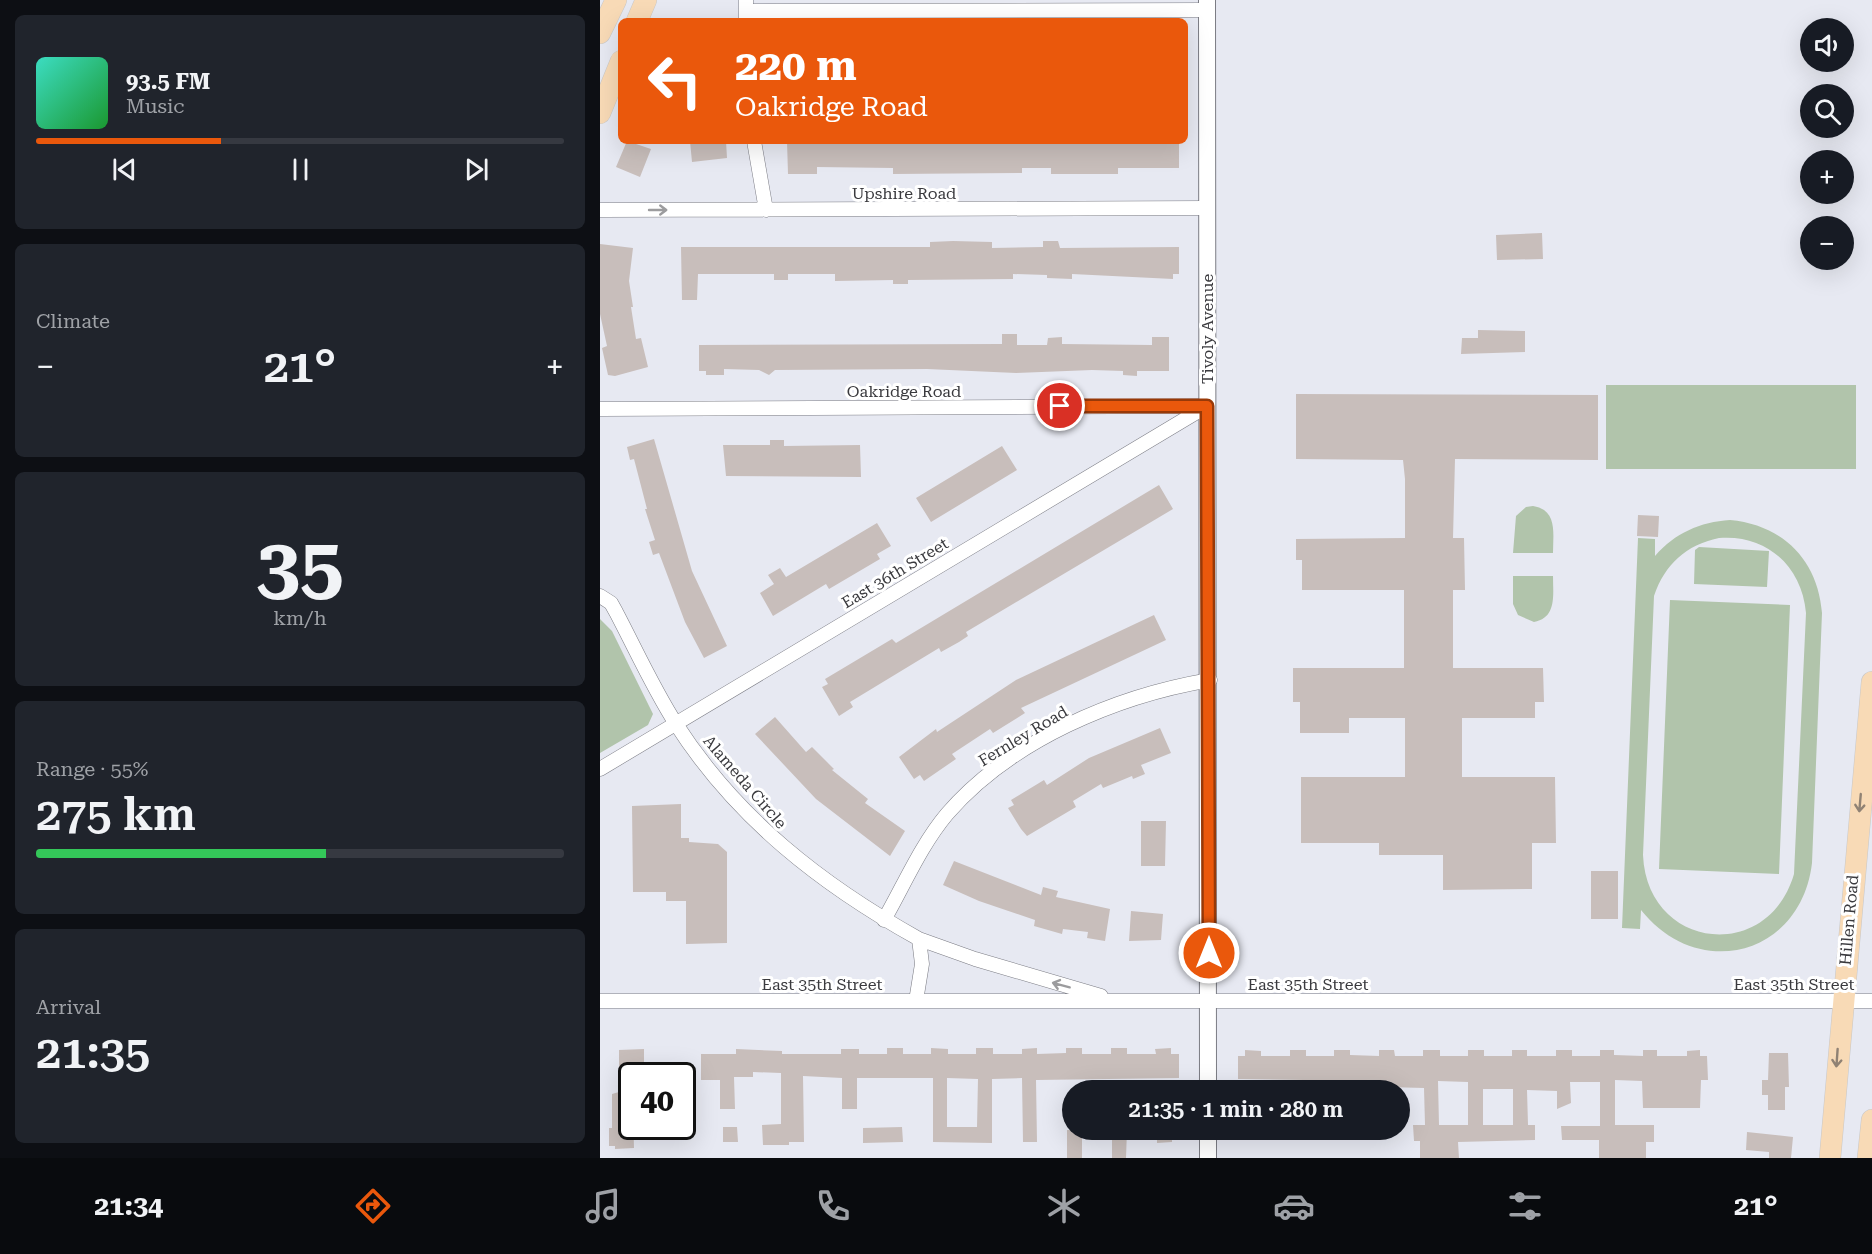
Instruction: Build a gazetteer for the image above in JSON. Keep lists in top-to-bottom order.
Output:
{
  "streets": {
    "main road": ["Hillen Road"],
    "street": [
      "Upshire Road",
      "Tivoly Avenue",
      "Oakridge Road",
      "East 36th Street",
      "Fernley Road",
      "Alameda Circle",
      "East 35th Street"
    ]
  },
  "crossings": [
    ["Upshire Road", "Tivoly Avenue"],
    ["Tivoly Avenue", "Oakridge Road"],
    ["Tivoly Avenue", "East 36th Street"],
    ["Tivoly Avenue", "Fernley Road"],
    ["Tivoly Avenue", "East 35th Street"],
    ["Oakridge Road", "East 36th Street"],
    ["East 36th Street", "Alameda Circle"],
    ["Fernley Road", "Alameda Circle"],
    ["Alameda Circle", "East 35th Street"],
    ["Hillen Road", "East 35th Street"]
  ],
  "one_way": ["Hillen Road"],
  "page": {
    "map_buttons": ["+", "−"],
    "turn": ["220 m", "Oakridge Road"],
    "song": ["93.5 FM", "Music"],
    "tile": [
      "Climate",
      ["35", "km/h"],
      ["Range · 55%", "275 km"],
      ["Arrival", "21:35"]
    ],
    "heat": ["−", "21°", "+"],
    "limit": "40",
    "trip": "21:35 · 1 min · 280 m",
    "tabs": ["21:34", "21°"]
  }
}
